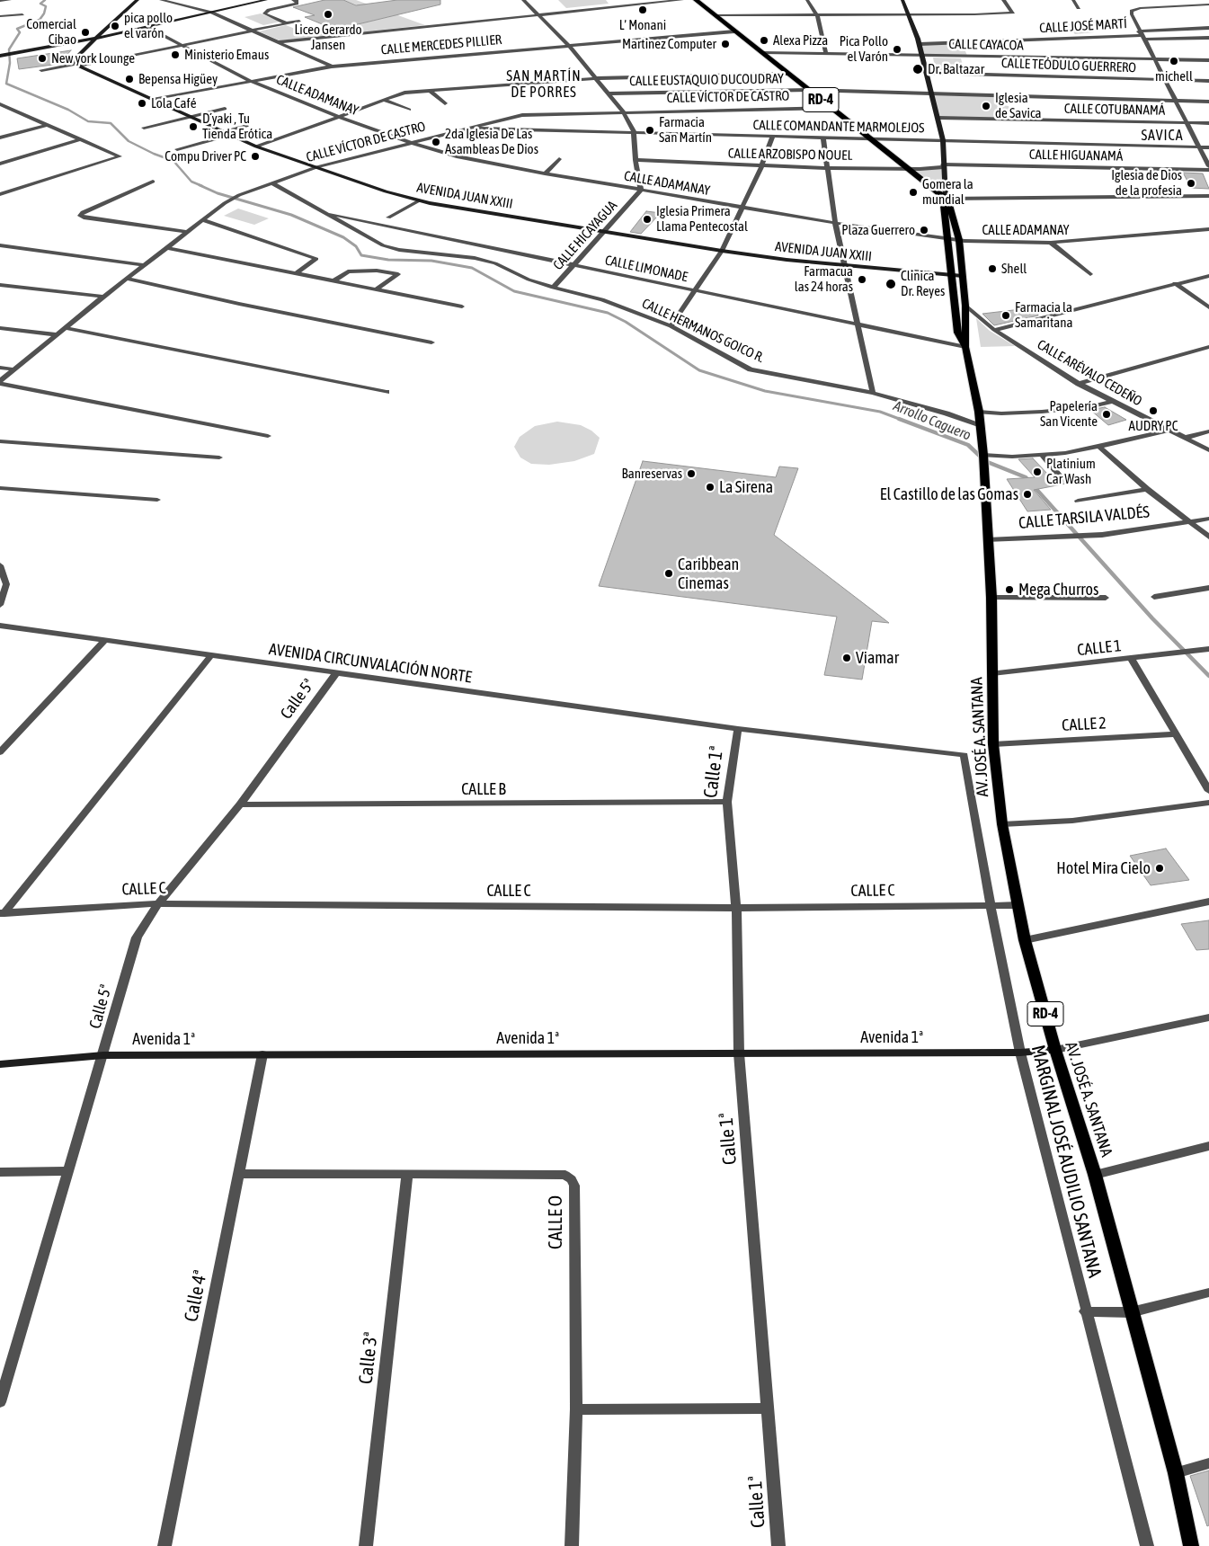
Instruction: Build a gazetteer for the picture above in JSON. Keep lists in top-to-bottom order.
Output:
{
  "streets": {
    "main road": [
      "RD-4",
      "AVENIDA JUAN XXIII",
      "AV. JOSÉ A. SANTANA",
      "Avenida 1ª"
    ],
    "street": [
      "CALLE JOSÉ MARTÍ",
      "CALLE MERCEDES PILLIER",
      "CALLE CAYACOA",
      "CALLE TEÓDULO GUERRERO",
      "CALLE EUSTAQUIO DUCOUDRAY",
      "CALLE ADAMANAY",
      "CALLE VÍCTOR DE CASTRO",
      "CALLE COTUBANAMÁ",
      "CALLE COMANDANTE MARMOLEJOS",
      "CALLE ARZOBISPO NOUEL",
      "CALLE HIGUANAMÁ",
      "CALLE HICAYAGUA",
      "CALLE LIMONADE",
      "CALLE HERMANOS GOICO R.",
      "CALLE ARÉVALO CEDEÑO",
      "CALLE TARSILA VALDÉS",
      "CALLE 1",
      "AVENIDA CIRCUNVALACIÓN NORTE",
      "Calle 5ª",
      "CALLE 2",
      "Calle 1ª",
      "CALLE B",
      "CALLE C",
      "MARGINAL JOSÉ AUDILIO SANTANA",
      "CALLE O",
      "Calle 4ª",
      "Calle 3ª"
    ]
  },
  "crossings": [
    ["CALLE MERCEDES PILLIER", "CALLE ADAMANAY"],
    ["CALLE MERCEDES PILLIER", "RD-4"],
    ["CALLE MERCEDES PILLIER", "AVENIDA JUAN XXIII"],
    ["CALLE CAYACOA", "RD-4"],
    ["CALLE EUSTAQUIO DUCOUDRAY", "RD-4"],
    ["CALLE ADAMANAY", "CALLE VÍCTOR DE CASTRO"],
    ["CALLE ADAMANAY", "RD-4"],
    ["CALLE ADAMANAY", "CALLE HICAYAGUA"],
    ["CALLE VÍCTOR DE CASTRO", "RD-4"],
    ["CALLE VÍCTOR DE CASTRO", "CALLE COMANDANTE MARMOLEJOS"],
    ["CALLE VÍCTOR DE CASTRO", "AVENIDA JUAN XXIII"],
    ["CALLE VÍCTOR DE CASTRO", "CALLE HERMANOS GOICO R."],
    ["RD-4", "CALLE COMANDANTE MARMOLEJOS"],
    ["RD-4", "CALLE ARZOBISPO NOUEL"],
    ["RD-4", "AVENIDA JUAN XXIII"],
    ["RD-4", "CALLE LIMONADE"],
    ["RD-4", "CALLE HERMANOS GOICO R."],
    ["RD-4", "CALLE ARÉVALO CEDEÑO"],
    ["RD-4", "AV. JOSÉ A. SANTANA"],
    ["CALLE ARZOBISPO NOUEL", "CALLE HIGUANAMÁ"],
    ["AVENIDA JUAN XXIII", "CALLE HICAYAGUA"],
    ["CALLE HICAYAGUA", "CALLE LIMONADE"],
    ["CALLE HICAYAGUA", "CALLE HERMANOS GOICO R."],
    ["CALLE LIMONADE", "CALLE HERMANOS GOICO R."],
    ["CALLE TARSILA VALDÉS", "AV. JOSÉ A. SANTANA"],
    ["CALLE 1", "AV. JOSÉ A. SANTANA"],
    ["AVENIDA CIRCUNVALACIÓN NORTE", "Calle 5ª"],
    ["AVENIDA CIRCUNVALACIÓN NORTE", "Calle 1ª"],
    ["AVENIDA CIRCUNVALACIÓN NORTE", "MARGINAL JOSÉ AUDILIO SANTANA"],
    ["Calle 5ª", "CALLE B"],
    ["Calle 5ª", "CALLE C"],
    ["Calle 5ª", "Avenida 1ª"],
    ["CALLE 2", "AV. JOSÉ A. SANTANA"],
    ["AV. JOSÉ A. SANTANA", "CALLE C"],
    ["AV. JOSÉ A. SANTANA", "Avenida 1ª"],
    ["Calle 1ª", "CALLE B"],
    ["Calle 1ª", "CALLE C"],
    ["Calle 1ª", "Avenida 1ª"],
    ["CALLE C", "MARGINAL JOSÉ AUDILIO SANTANA"],
    ["Avenida 1ª", "MARGINAL JOSÉ AUDILIO SANTANA"],
    ["Avenida 1ª", "Calle 4ª"],
    ["CALLE O", "Calle 4ª"],
    ["CALLE O", "Calle 3ª"]
  ],
  "districts": ["SAN MARTÍN DE PORRES", "SAVICA"],
  "water": ["Arrollo Caguero"],
  "places": [
    "L’ Monani",
    "Liceo Gerardo Jansen",
    "pica pollo el varón",
    "Comercial Cibao",
    "Alexa Pizza",
    "Martinez Computer",
    "Pica Pollo el Varón",
    "Ministerio Emaus",
    "New york Lounge",
    "michell",
    "Dr. Baltazar",
    "Bepensa Higüey",
    "Lola Café",
    "Iglesia de Savica",
    "D´yaki , Tu Tienda Erótica",
    "Farmacia San Martín",
    "2da Iglesia De Las Asambleas De Dios",
    "Compu Driver PC",
    "Iglesia de Dios de la profesia",
    "Gomera la mundial",
    "Iglesia Primera Llama Pentecostal",
    "Plaza Guerrero",
    "Shell",
    "Farmacua las 24 horas",
    "Clinica Dr. Reyes",
    "Farmacia la Samaritana",
    "AUDRY PC",
    "Papelería San Vicente",
    "Platinium Car Wash",
    "Banreservas",
    "La Sirena",
    "El Castillo de las Gomas",
    "Caribbean Cinemas",
    "Mega Churros",
    "Viamar",
    "Hotel Mira Cielo"
  ]
}
